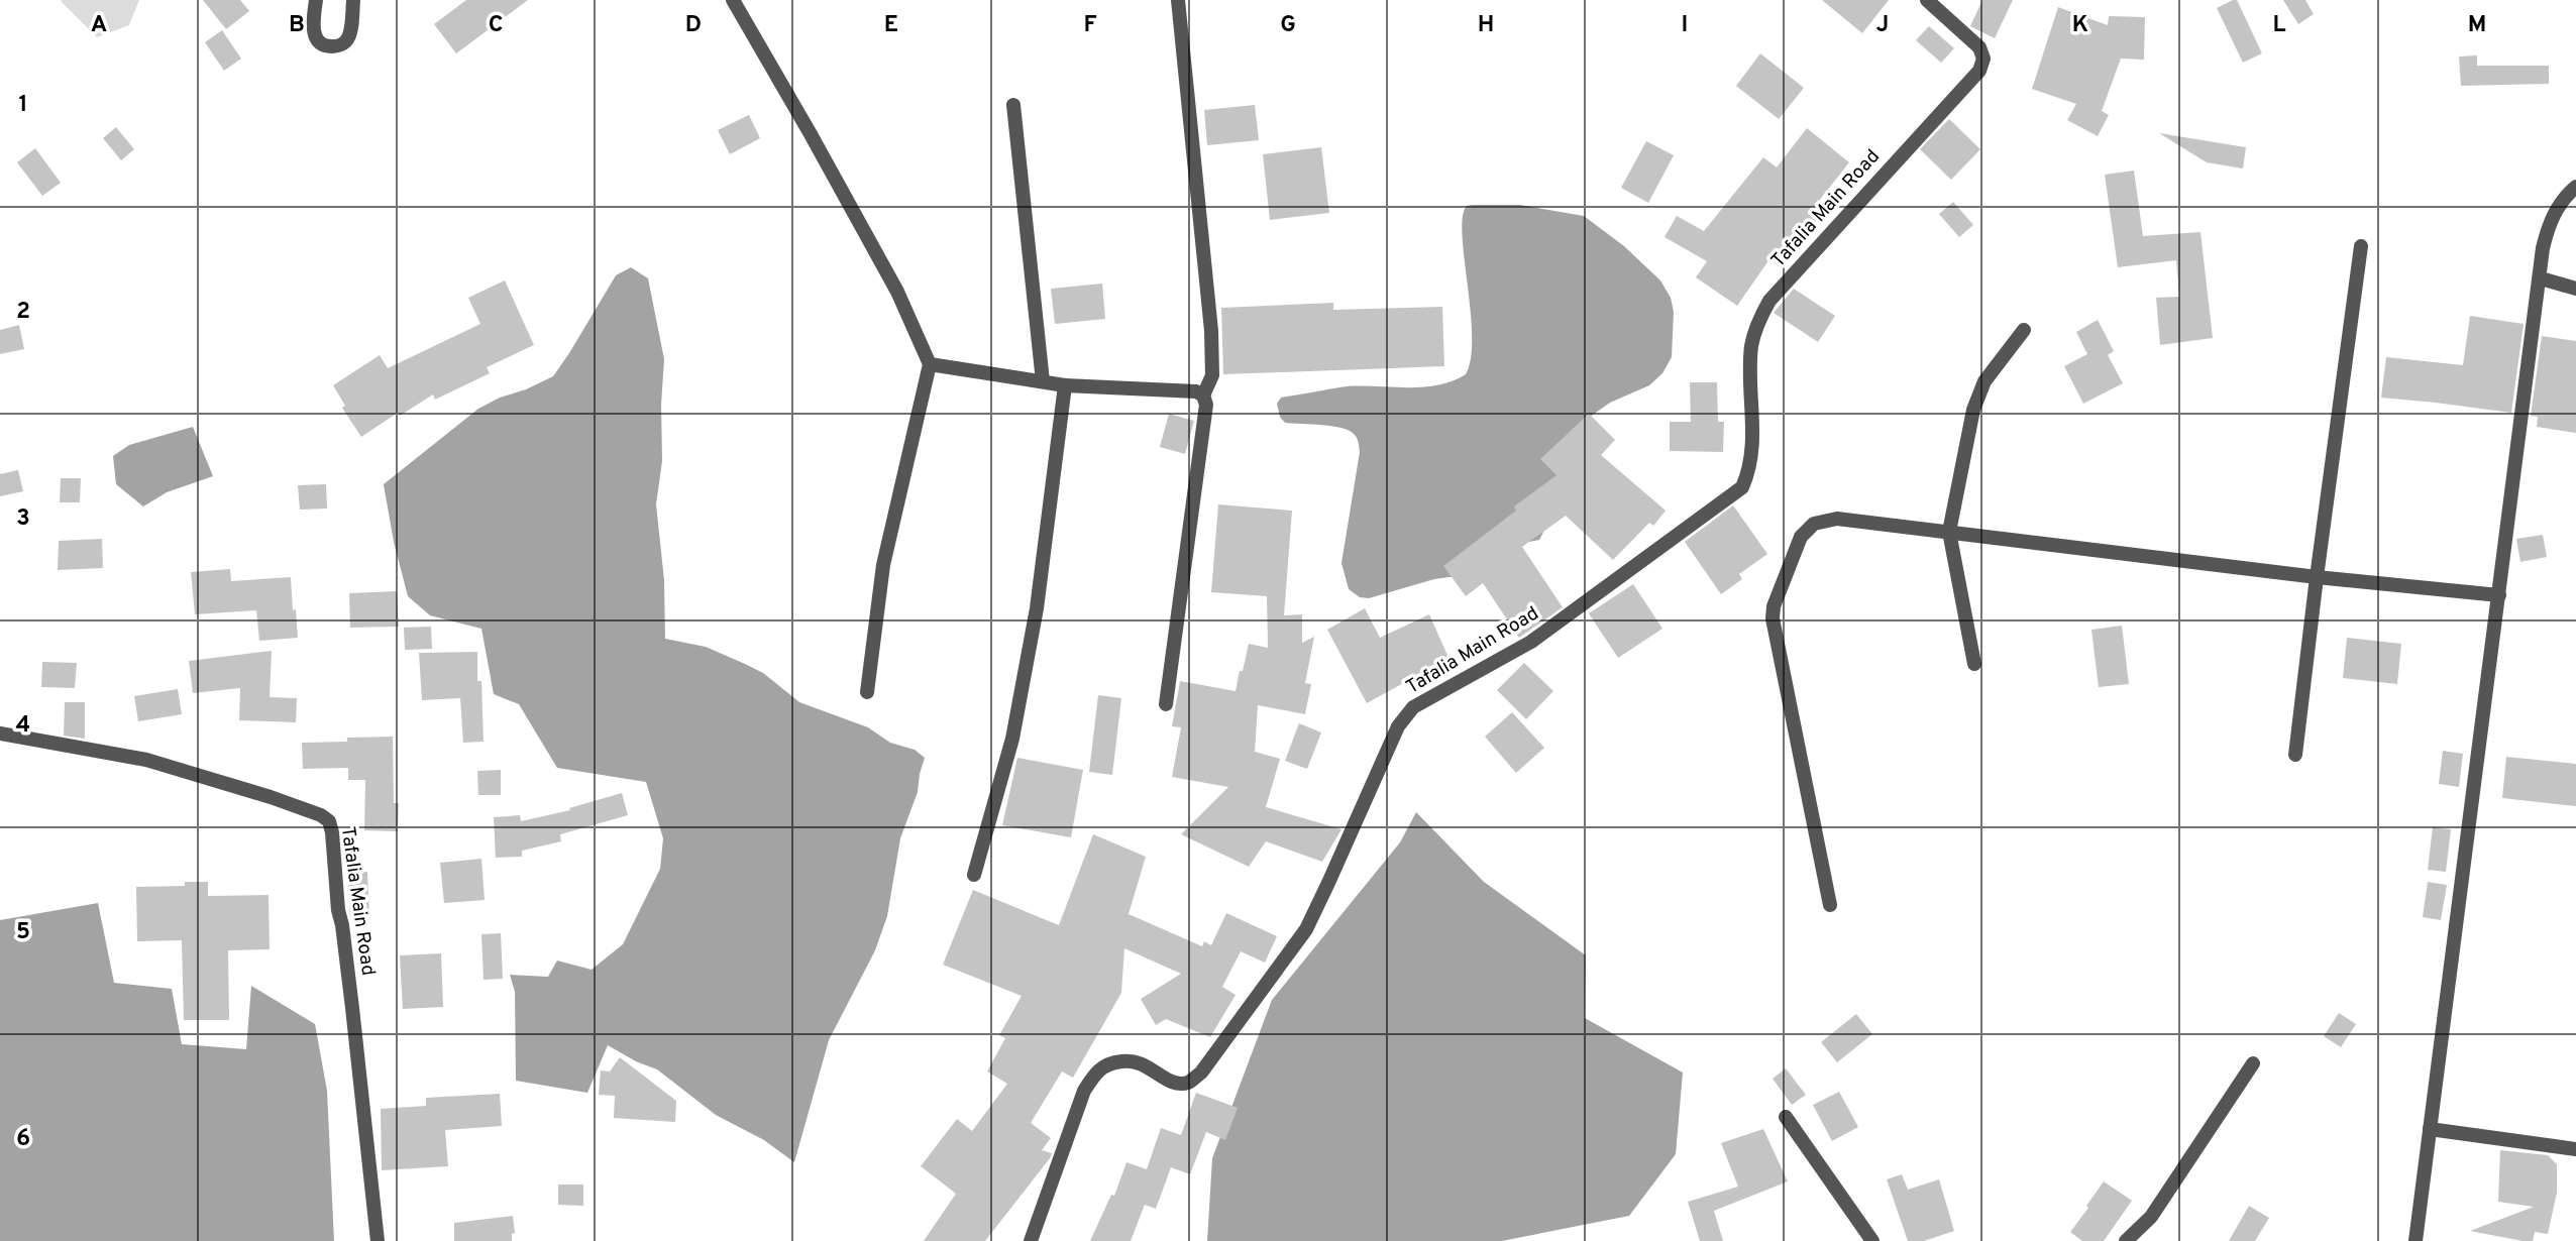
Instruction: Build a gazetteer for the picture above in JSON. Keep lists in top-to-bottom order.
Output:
{
  "streets": {
    "street": ["Tafalia Main Road"]
  },
  "grid": {
    "columns": [
      "A",
      "B",
      "C",
      "D",
      "E",
      "F",
      "G",
      "H",
      "I",
      "J",
      "K",
      "L",
      "M"
    ],
    "rows": [
      "1",
      "2",
      "3",
      "4",
      "5",
      "6"
    ]
  }
}
